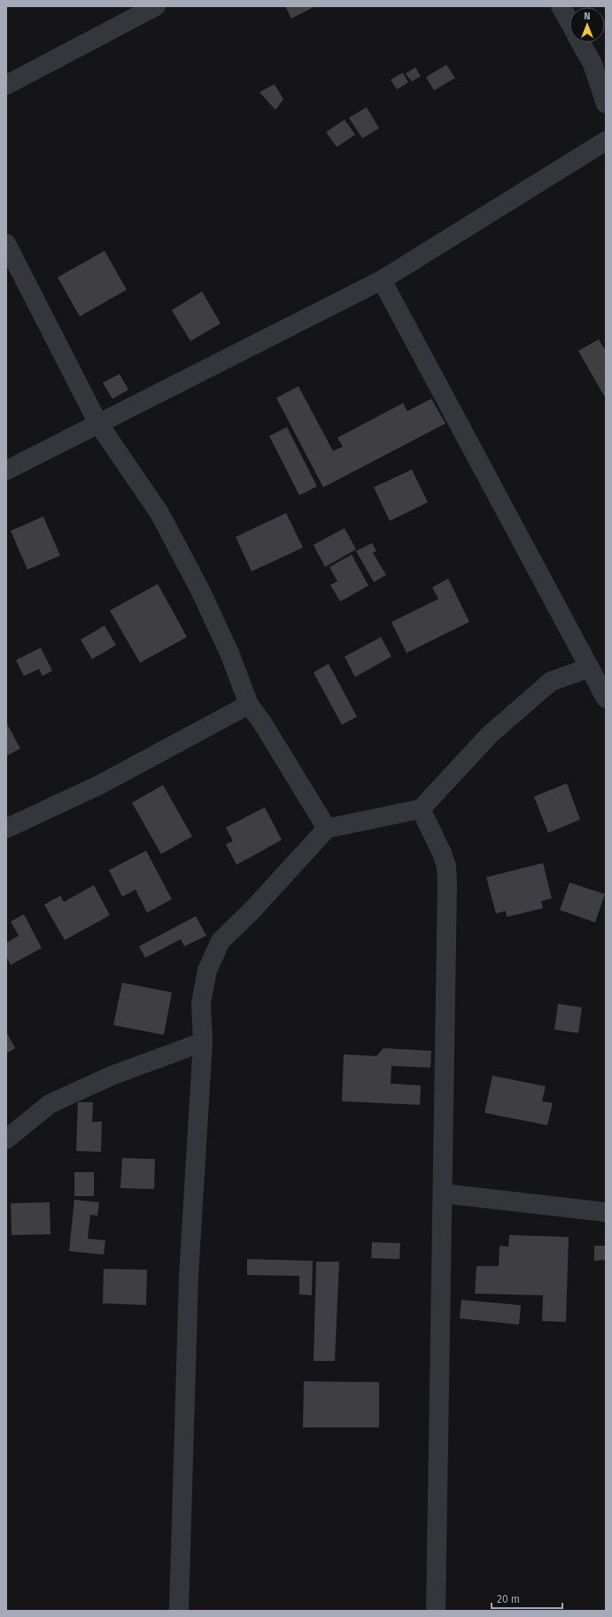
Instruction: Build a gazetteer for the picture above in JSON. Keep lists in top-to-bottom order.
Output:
{
  "scale_bar": "20 m",
  "north": "top"
}
